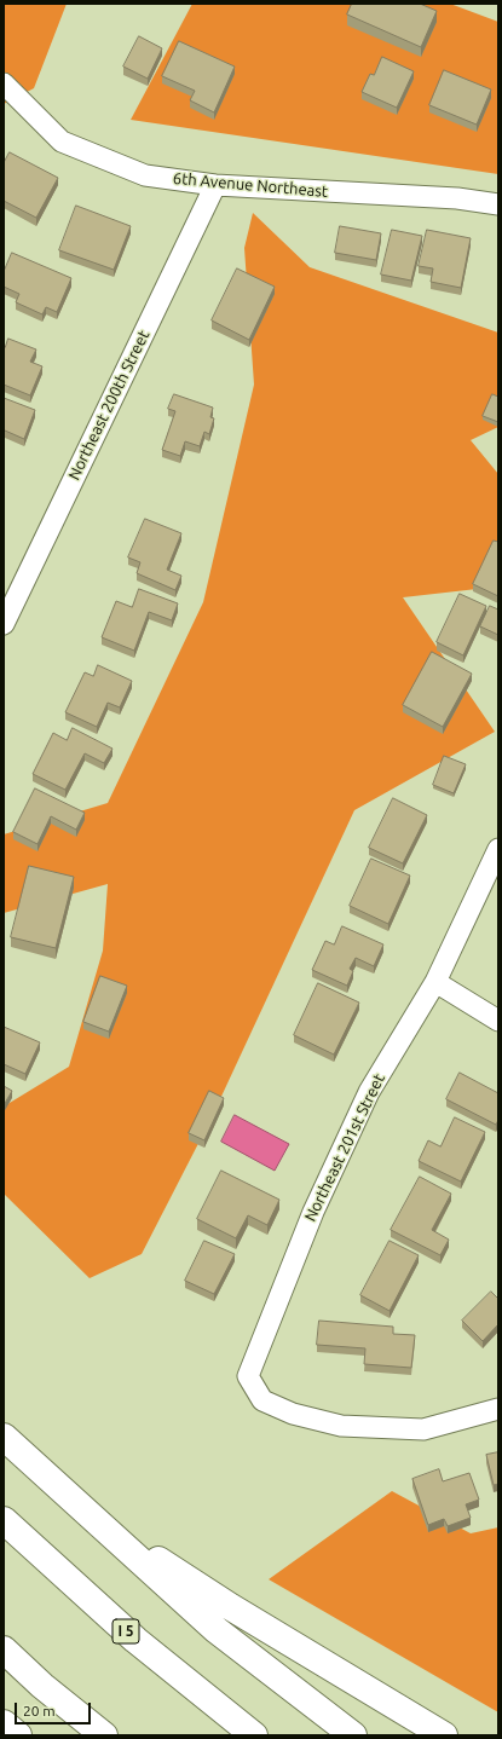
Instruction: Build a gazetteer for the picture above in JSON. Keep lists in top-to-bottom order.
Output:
{
  "streets": {
    "highway": ["I 5"],
    "street": ["6th Avenue Northeast", "Northeast 200th Street", "Northeast 201st Street"]
  },
  "crossings": [
    ["6th Avenue Northeast", "Northeast 200th Street"]
  ],
  "scale_bar": "20 m"
}
